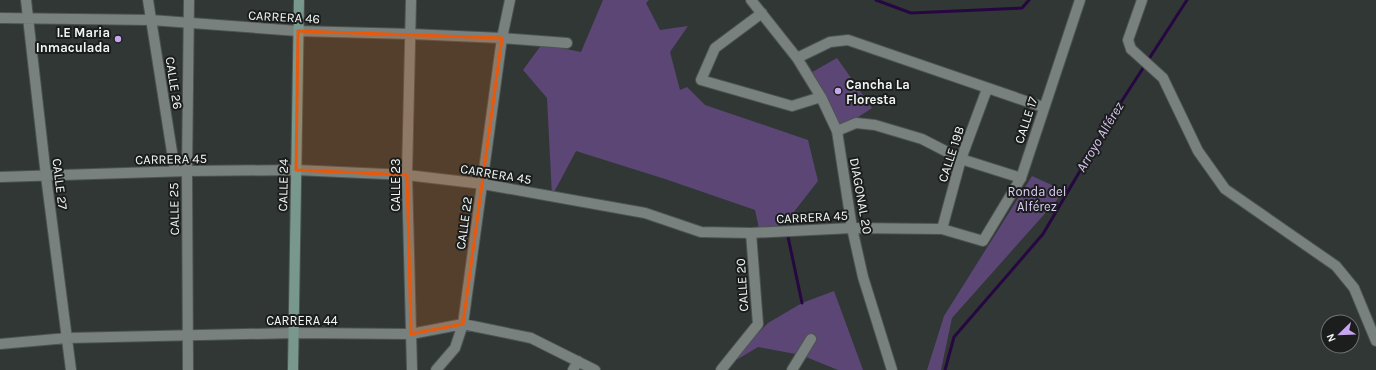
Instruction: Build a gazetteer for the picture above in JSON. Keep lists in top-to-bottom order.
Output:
{
  "streets": {
    "main road": ["CALLE 24"],
    "street": [
      "CARRERA 46",
      "CALLE 26",
      "CALLE 17",
      "CALLE 19B",
      "CARRERA 45",
      "CALLE 27",
      "CALLE 23",
      "DIAGONAL 20",
      "CALLE 25",
      "CALLE 22",
      "CALLE 20",
      "CARRERA 44"
    ]
  },
  "crossings": [
    ["CARRERA 46", "CALLE 26"],
    ["CARRERA 46", "CALLE 27"],
    ["CARRERA 46", "CALLE 24"],
    ["CARRERA 46", "CALLE 23"],
    ["CARRERA 46", "CALLE 25"],
    ["CARRERA 46", "CALLE 22"],
    ["CALLE 26", "CARRERA 45"],
    ["CALLE 17", "CARRERA 45"],
    ["CALLE 19B", "CARRERA 45"],
    ["CARRERA 45", "CALLE 27"],
    ["CARRERA 45", "CALLE 24"],
    ["CARRERA 45", "CALLE 23"],
    ["CARRERA 45", "DIAGONAL 20"],
    ["CARRERA 45", "CALLE 25"],
    ["CARRERA 45", "CALLE 22"],
    ["CARRERA 45", "CALLE 20"],
    ["CALLE 27", "CARRERA 44"],
    ["CALLE 24", "CARRERA 44"],
    ["CALLE 23", "CARRERA 44"],
    ["CALLE 25", "CARRERA 44"],
    ["CALLE 22", "CARRERA 44"]
  ],
  "water": ["Arroyo Alférez"],
  "parks": ["Ronda del Alférez"],
  "places": ["I.E Maria Inmaculada", "Cancha La Floresta"],
  "north": "bottom left"
}
